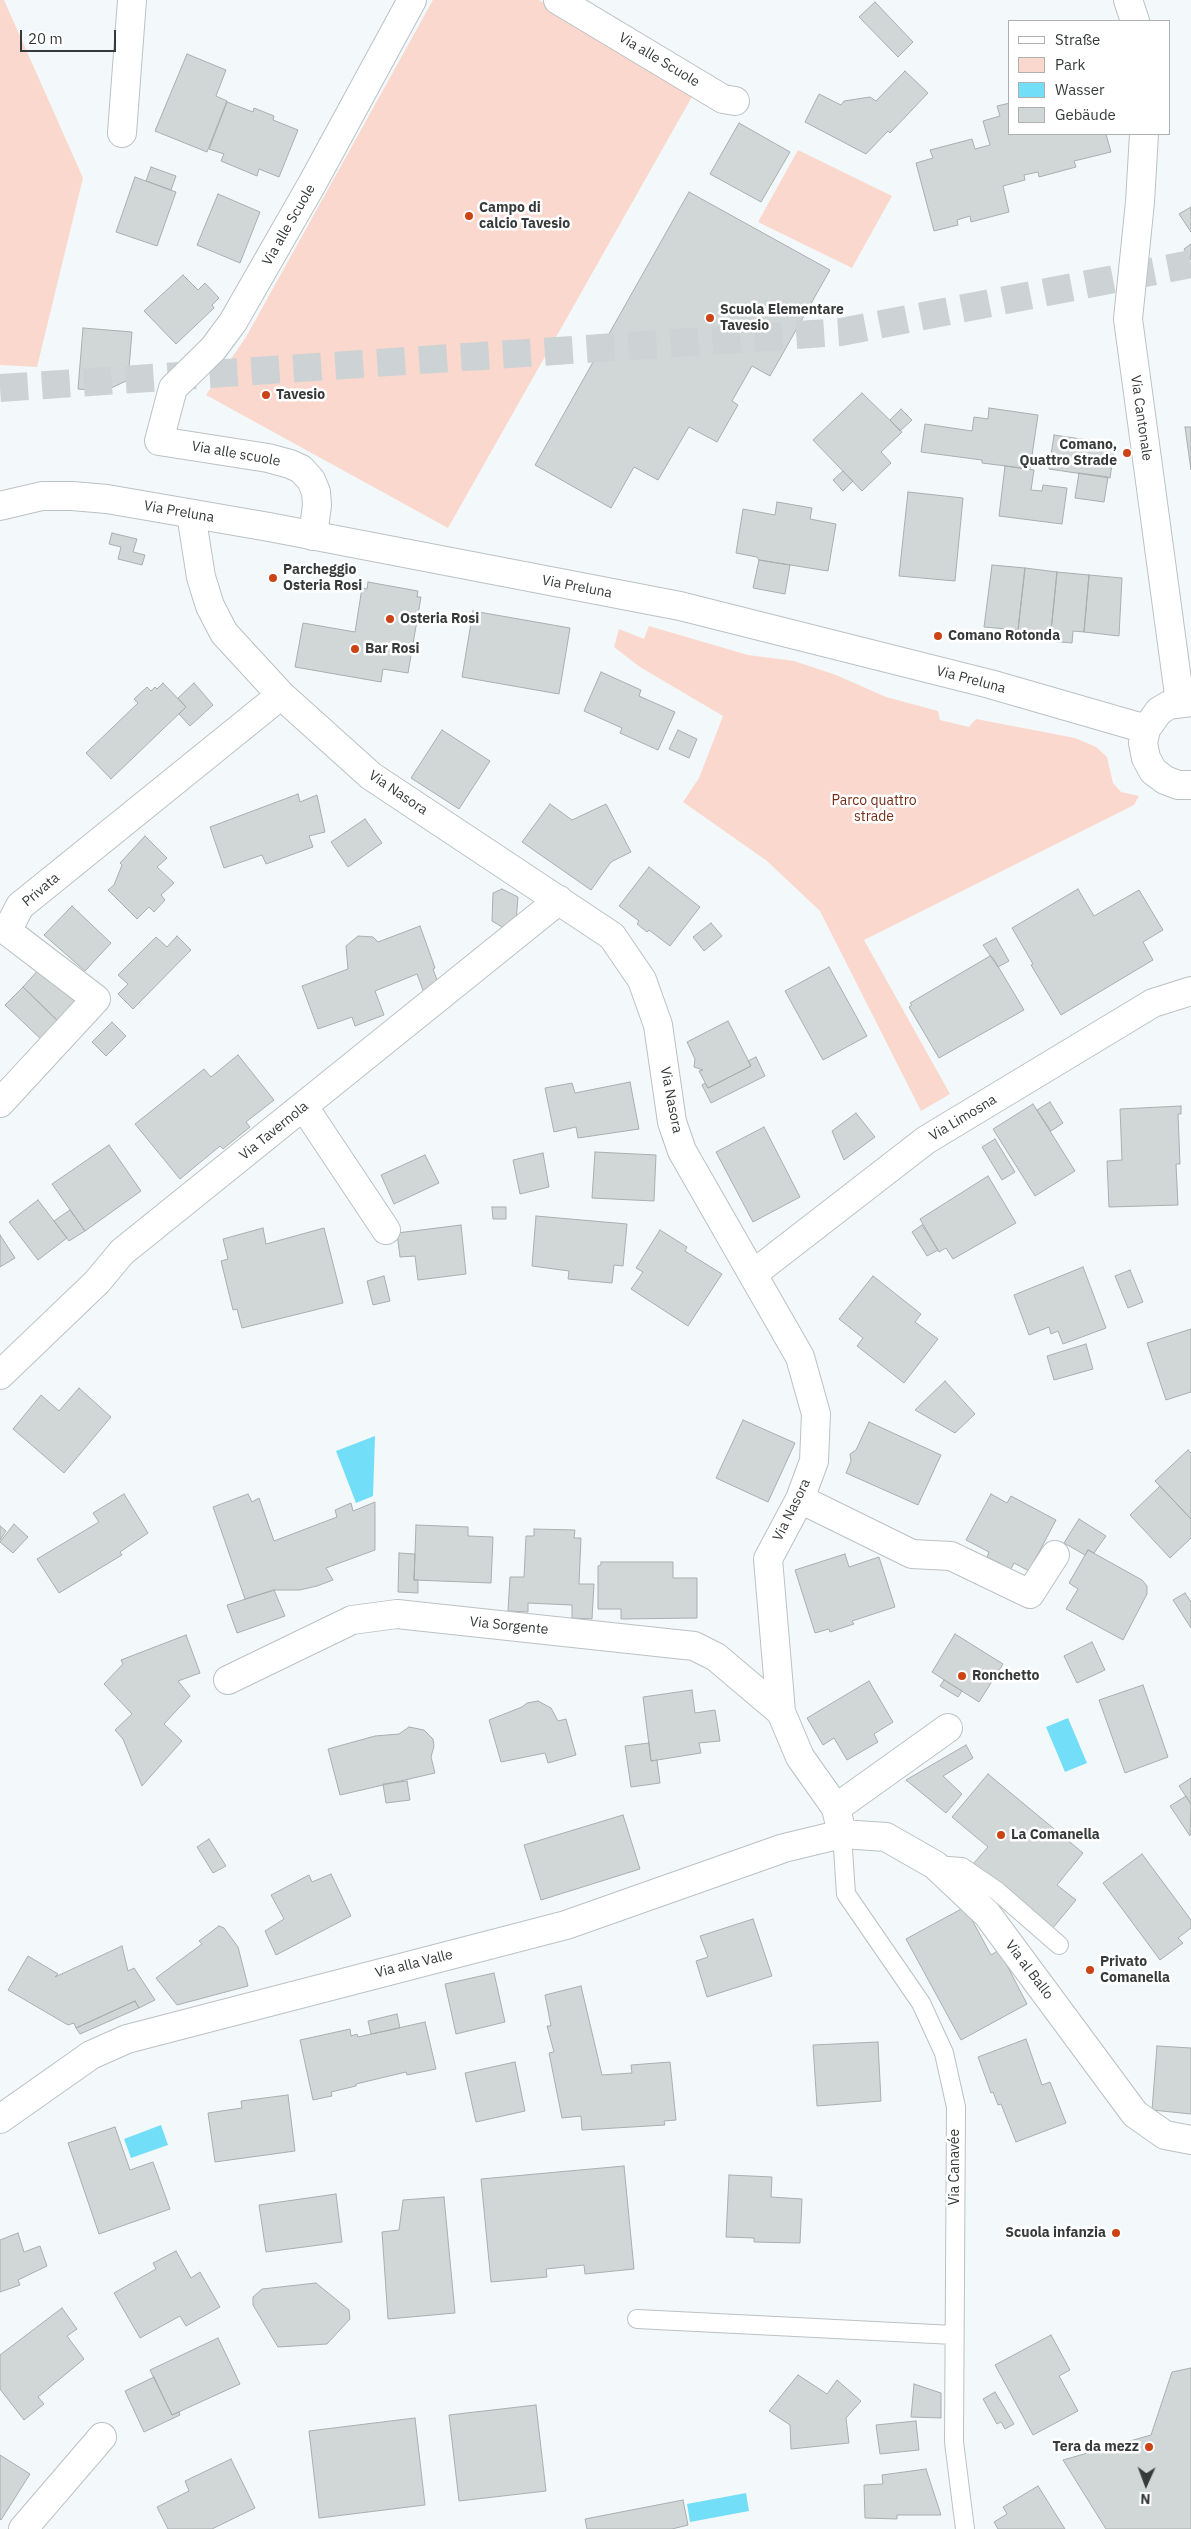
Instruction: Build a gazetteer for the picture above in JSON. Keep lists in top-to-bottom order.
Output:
{
  "streets": {
    "street": [
      "Via alle Scuole",
      "Via Cantonale",
      "Via alle scuole",
      "Via Preluna",
      "Via Nasora",
      "Privata",
      "Via Limosna",
      "Via Tavernola",
      "Via Sorgente",
      "Via alla Valle",
      "Via al Ballo"
    ],
    "lane": ["Via Canavée"]
  },
  "crossings": [
    ["Via alle Scuole", "Via alle scuole"],
    ["Via alle scuole", "Via Preluna"],
    ["Via Preluna", "Via Nasora"],
    ["Via Nasora", "Privata"],
    ["Via Nasora", "Via Limosna"],
    ["Via Nasora", "Via Tavernola"],
    ["Via Nasora", "Via Sorgente"],
    ["Via Nasora", "Via alla Valle"],
    ["Via Nasora", "Via al Ballo"],
    ["Via Nasora", "Via Canavée"],
    ["Via alla Valle", "Via al Ballo"],
    ["Via alla Valle", "Via Canavée"],
    ["Via al Ballo", "Via Canavée"]
  ],
  "parks": ["Parco quattro strade"],
  "places": [
    "Campo di calcio Tavesio",
    "Scuola Elementare Tavesio",
    "Tavesio",
    "Comano, Quattro Strade",
    "Parcheggio Osteria Rosi",
    "Osteria Rosi",
    "Comano Rotonda",
    "Bar Rosi",
    "Ronchetto",
    "La Comanella",
    "Privato Comanella",
    "Scuola infanzia",
    "Tera da mezz"
  ],
  "legend": [
    "Straße",
    "Park",
    "Wasser",
    "Gebäude"
  ],
  "scale_bar": "20 m",
  "north": "bottom"
}
